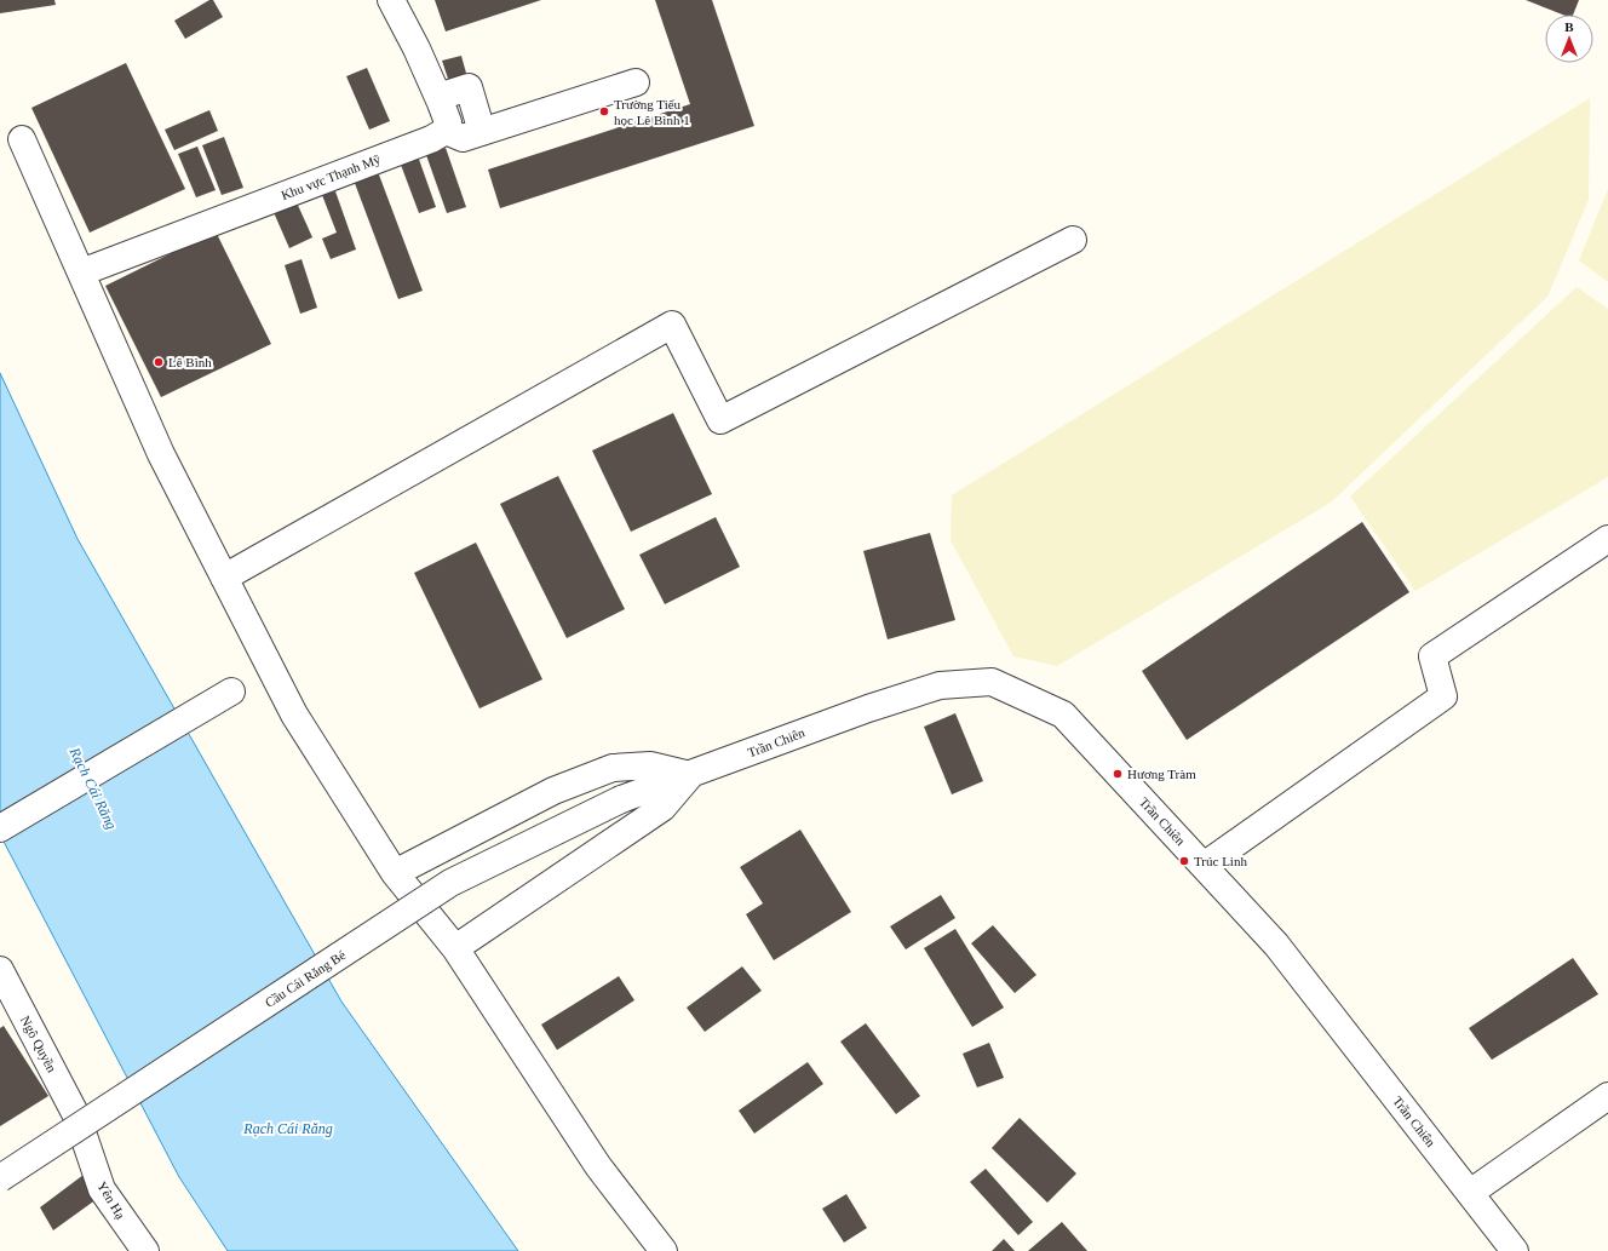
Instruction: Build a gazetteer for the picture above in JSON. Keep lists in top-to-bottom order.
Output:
{
  "streets": {
    "street": [
      "Khu vực Thạnh Mỹ",
      "Trần Chiên",
      "Cầu Cái Răng Bé",
      "Ngô Quyền",
      "Yên Hạ"
    ]
  },
  "crossings": [
    ["Trần Chiên", "Cầu Cái Răng Bé"],
    ["Ngô Quyền", "Yên Hạ"]
  ],
  "water": ["Rạch Cái Răng"],
  "places": [
    "Trường Tiểu học Lê Bình 1",
    "Lê Bình",
    "Hương Tràm",
    "Trúc Linh"
  ],
  "north": "top"
}
